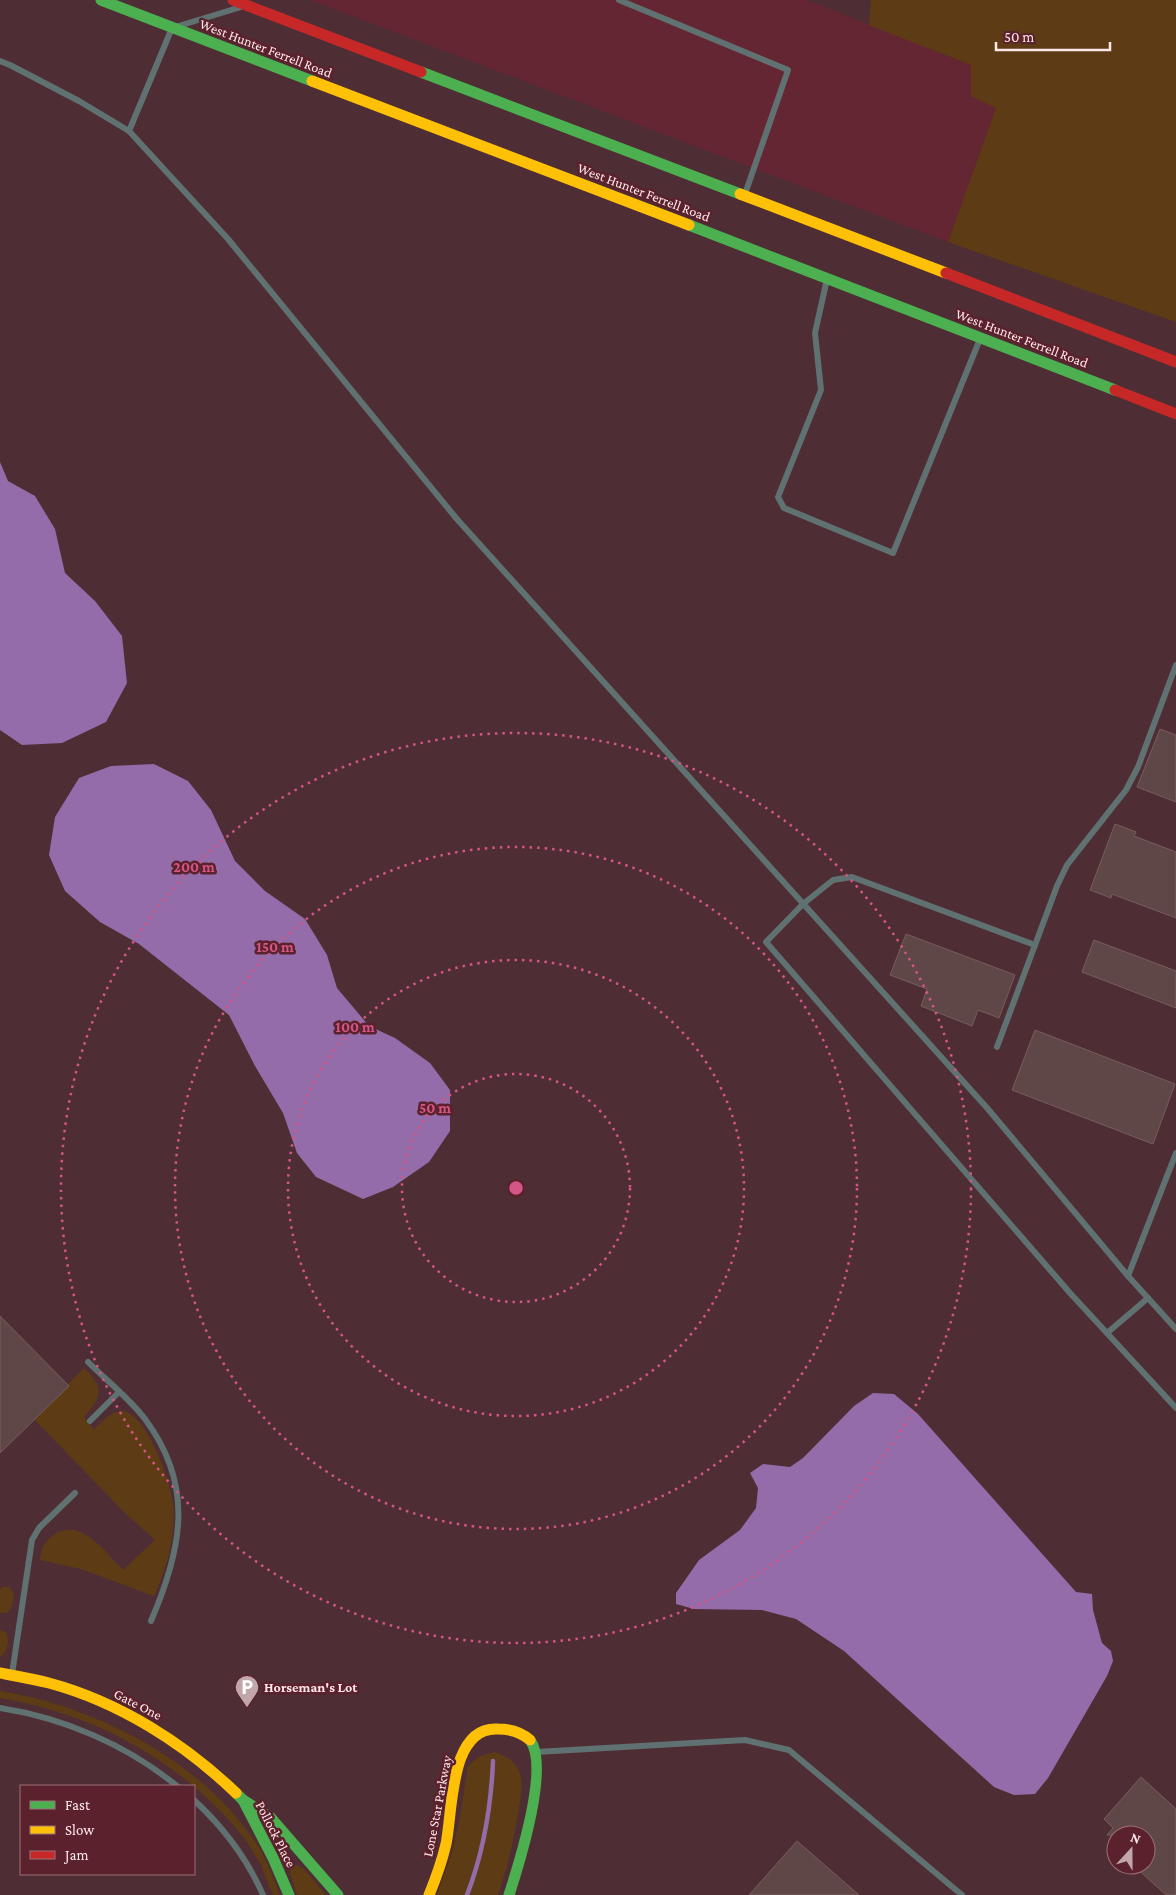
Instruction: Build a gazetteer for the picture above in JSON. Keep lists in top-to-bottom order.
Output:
{
  "streets": {
    "main road": [
      "West Hunter Ferrell Road",
      "Gate One",
      "Lone Star Parkway",
      "Pollock Place"
    ]
  },
  "crossings": [
    ["Gate One", "Pollock Place"]
  ],
  "places": {
    "parking": ["Horseman's Lot"]
  },
  "legend": ["Fast", "Slow", "Jam"],
  "scale_bar": "50 m",
  "north": "top",
  "rings": [
    "200 m",
    "150 m",
    "100 m",
    "50 m"
  ]
}
